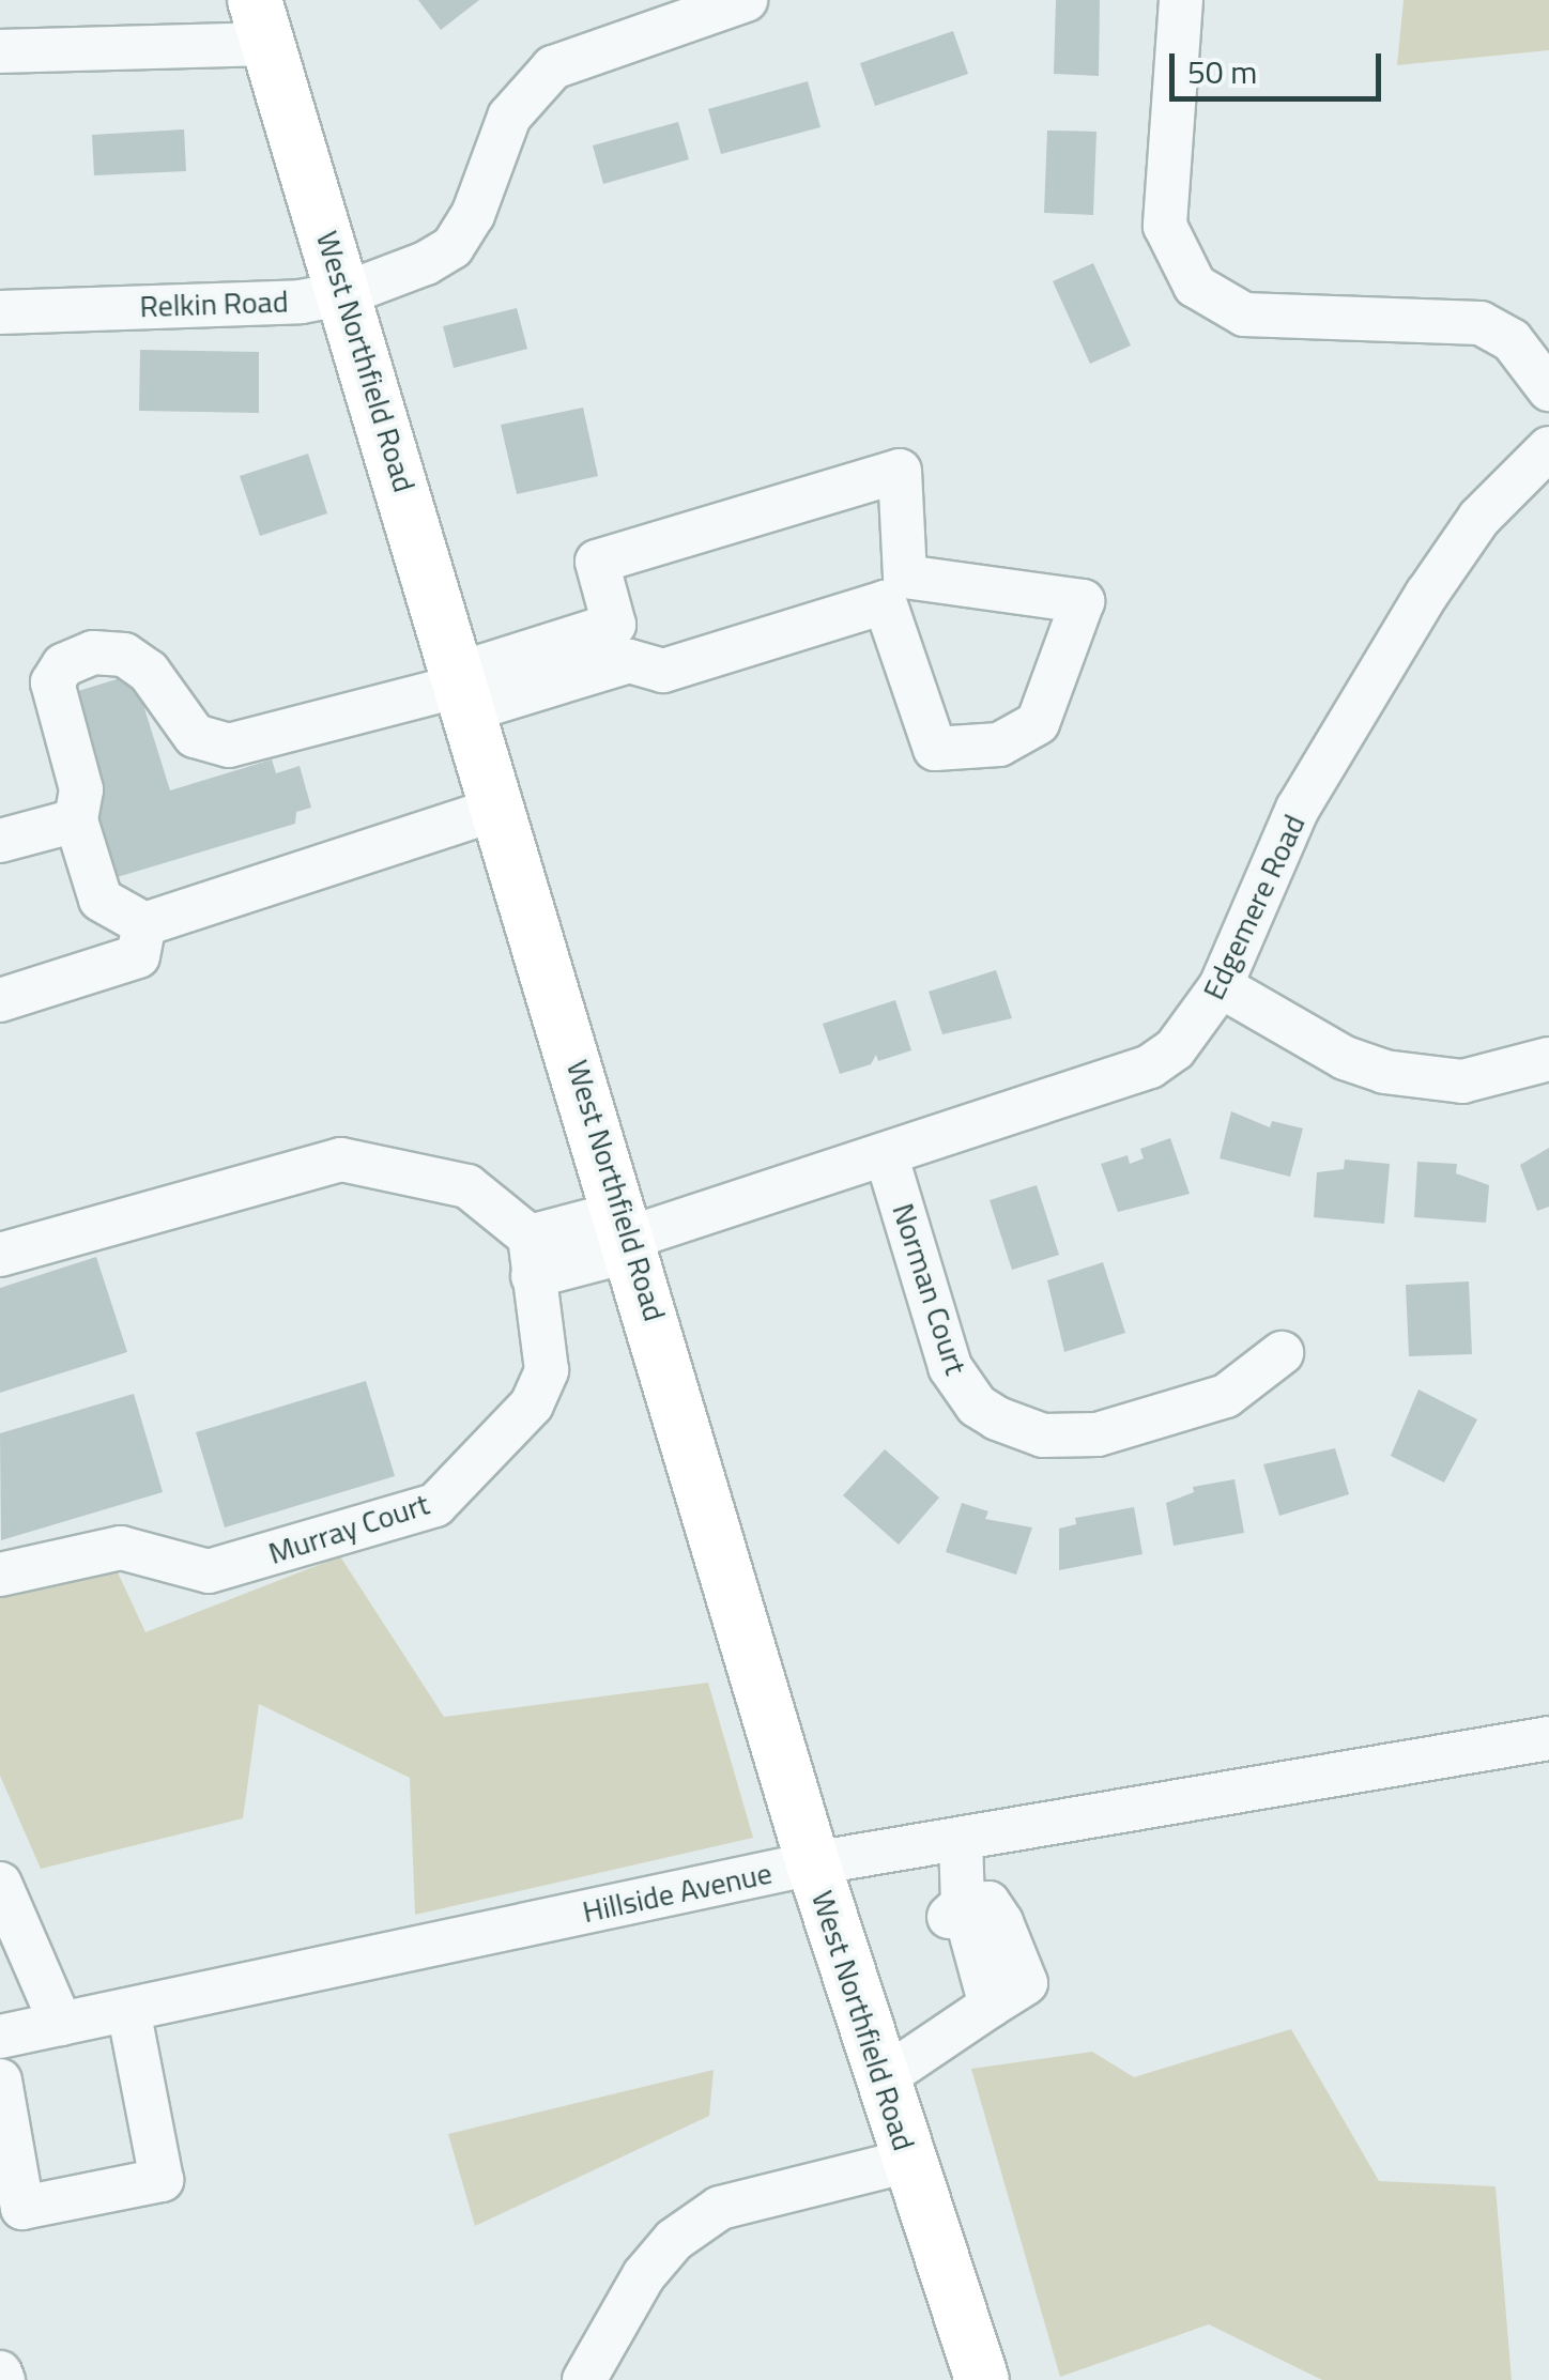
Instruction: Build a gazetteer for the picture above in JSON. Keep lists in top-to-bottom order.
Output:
{
  "streets": {
    "main road": ["West Northfield Road"],
    "street": [
      "Relkin Road",
      "Edgemere Road",
      "Norman Court",
      "Murray Court",
      "Hillside Avenue"
    ]
  },
  "crossings": [
    ["Relkin Road", "West Northfield Road"],
    ["West Northfield Road", "Edgemere Road"],
    ["West Northfield Road", "Hillside Avenue"],
    ["Edgemere Road", "Norman Court"],
    ["Edgemere Road", "Murray Court"]
  ],
  "scale_bar": "50 m"
}
